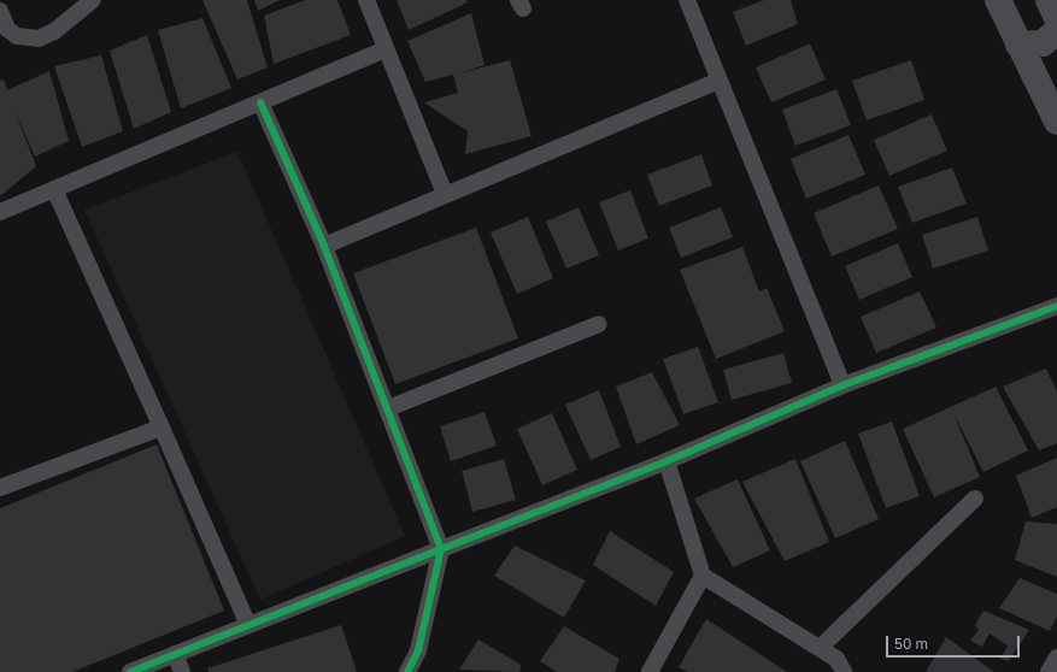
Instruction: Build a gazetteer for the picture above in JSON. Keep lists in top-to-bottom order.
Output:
{
  "scale_bar": "50 m"
}
